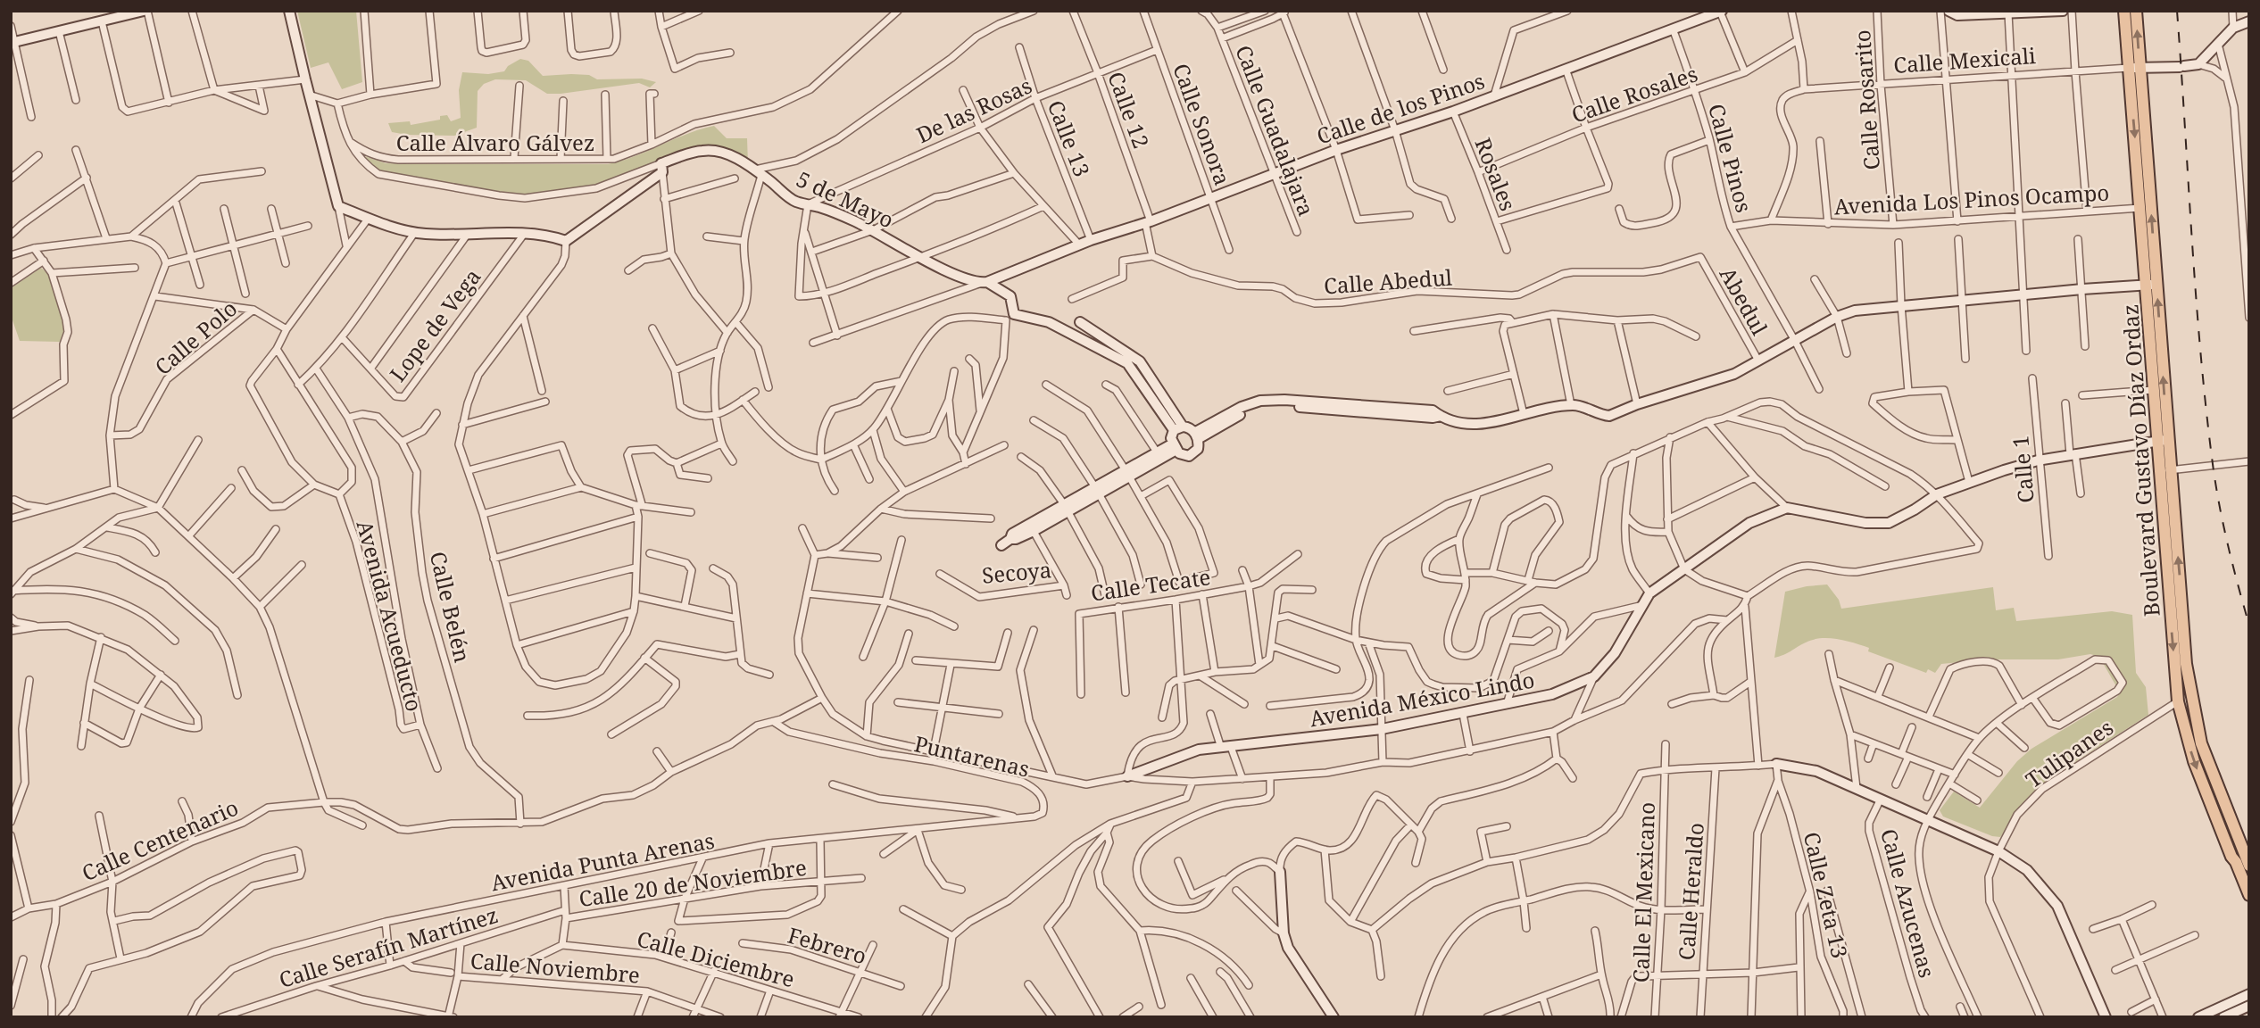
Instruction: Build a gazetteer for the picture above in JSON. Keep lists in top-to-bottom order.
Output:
{
  "streets": {
    "main road": ["Boulevard Gustavo Díaz Ordaz"],
    "street": [
      "Calle Mexicali",
      "Calle Rosales",
      "Calle Rosarito",
      "Calle de los Pinos",
      "De las Rosas",
      "Calle 12",
      "Calle Sonora",
      "Calle Guadalajara",
      "Calle 13",
      "Calle Álvaro Gálvez",
      "Calle Pinos",
      "Rosales",
      "5 de Mayo",
      "Avenida Los Pinos Ocampo",
      "Calle Abedul",
      "Abedul",
      "Lope de Vega",
      "Calle Polo",
      "Calle 1",
      "Secoya",
      "Calle Tecate",
      "Calle Belén",
      "Avenida Acueducto",
      "Avenida México Lindo",
      "Tulipanes",
      "Puntarenas",
      "Calle Centenario",
      "Avenida Punta Arenas",
      "Calle 20 de Noviembre",
      "Calle Heraldo",
      "Calle El Mexicano",
      "Calle Zeta 13",
      "Calle Azucenas",
      "Febrero",
      "Calle Serafín Martínez",
      "Calle Diciembre",
      "Calle Noviembre"
    ]
  },
  "crossings": [
    ["Calle Mexicali", "Calle Rosarito"],
    ["Calle Mexicali", "Boulevard Gustavo Díaz Ordaz"],
    ["Calle Rosales", "Calle Pinos"],
    ["Calle Rosales", "Rosales"],
    ["Calle Rosarito", "Avenida Los Pinos Ocampo"],
    ["Calle de los Pinos", "Calle 12"],
    ["Calle de los Pinos", "Calle Sonora"],
    ["Calle de los Pinos", "Calle Guadalajara"],
    ["Calle de los Pinos", "Calle 13"],
    ["Calle de los Pinos", "Calle Pinos"],
    ["Calle de los Pinos", "Rosales"],
    ["Calle de los Pinos", "5 de Mayo"],
    ["De las Rosas", "Calle 12"],
    ["De las Rosas", "Calle Sonora"],
    ["De las Rosas", "Calle 13"],
    ["De las Rosas", "5 de Mayo"],
    ["Calle Pinos", "Avenida Los Pinos Ocampo"],
    ["Avenida Los Pinos Ocampo", "Boulevard Gustavo Díaz Ordaz"],
    ["Calle Abedul", "Abedul"],
    ["Boulevard Gustavo Díaz Ordaz", "Tulipanes"],
    ["Calle Belén", "Calle Centenario"],
    ["Avenida México Lindo", "Calle Centenario"],
    ["Puntarenas", "Calle Centenario"],
    ["Puntarenas", "Avenida Punta Arenas"],
    ["Calle 20 de Noviembre", "Calle Serafín Martínez"],
    ["Calle Serafín Martínez", "Calle Noviembre"]
  ]
}
